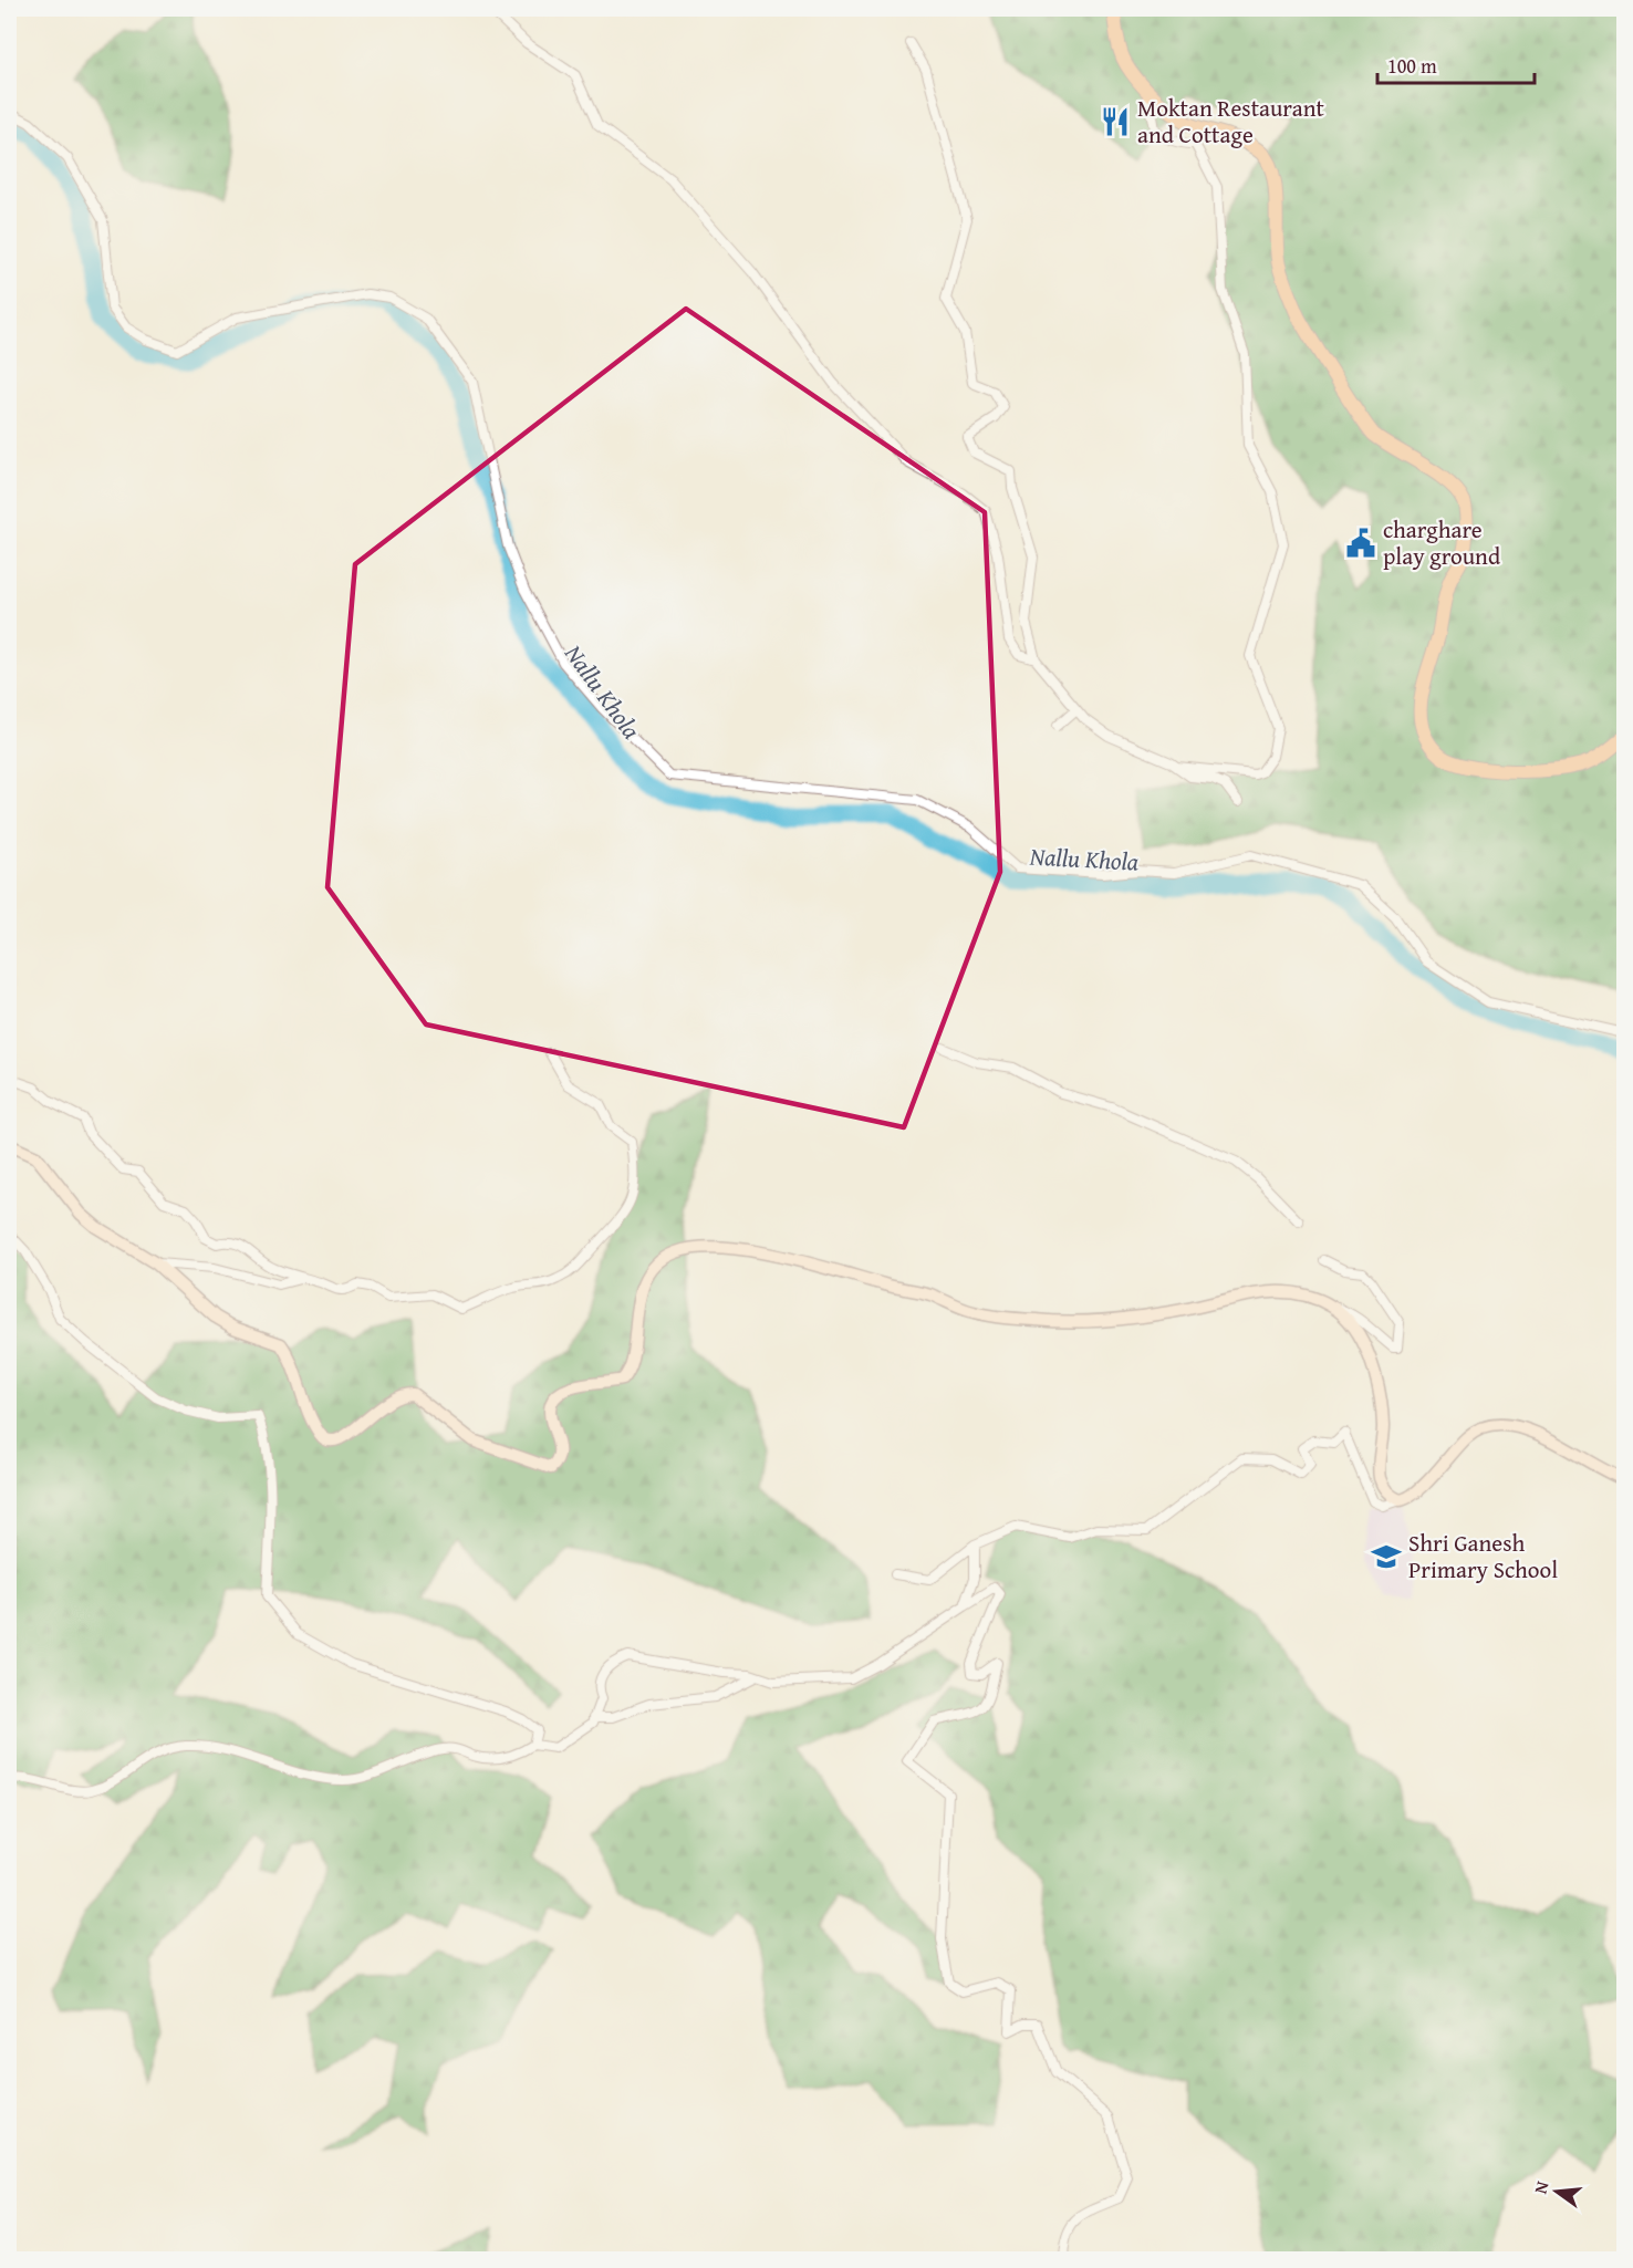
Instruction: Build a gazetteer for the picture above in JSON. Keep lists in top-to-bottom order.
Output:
{
  "water": ["Nallu Khola"],
  "places": {
    "restaurant": ["Moktan Restaurant and Cottage"],
    "public building": ["charghare play ground"],
    "school or university": ["Shri Ganesh Primary School"]
  },
  "scale_bar": "100 m",
  "north": "left"
}
